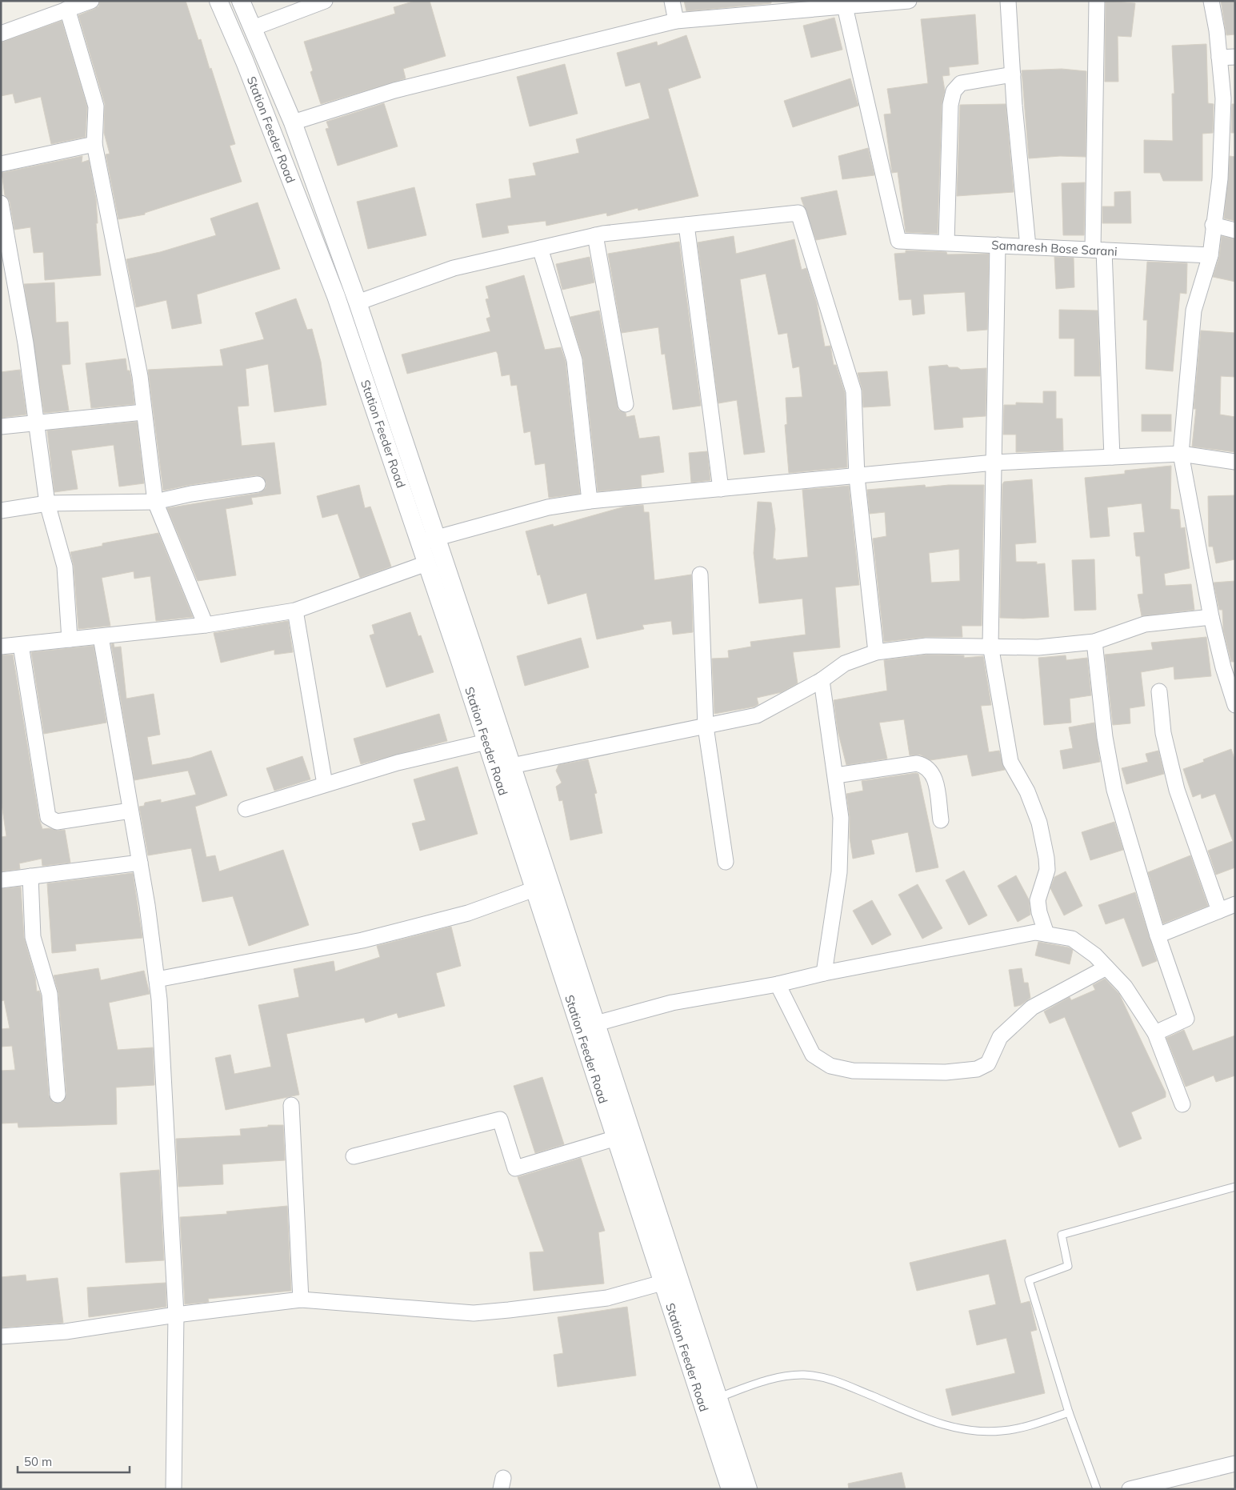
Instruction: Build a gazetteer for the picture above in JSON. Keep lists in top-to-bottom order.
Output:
{
  "streets": {
    "street": ["Station Feeder Road", "Samaresh Bose Sarani"]
  },
  "scale_bar": "50 m"
}
